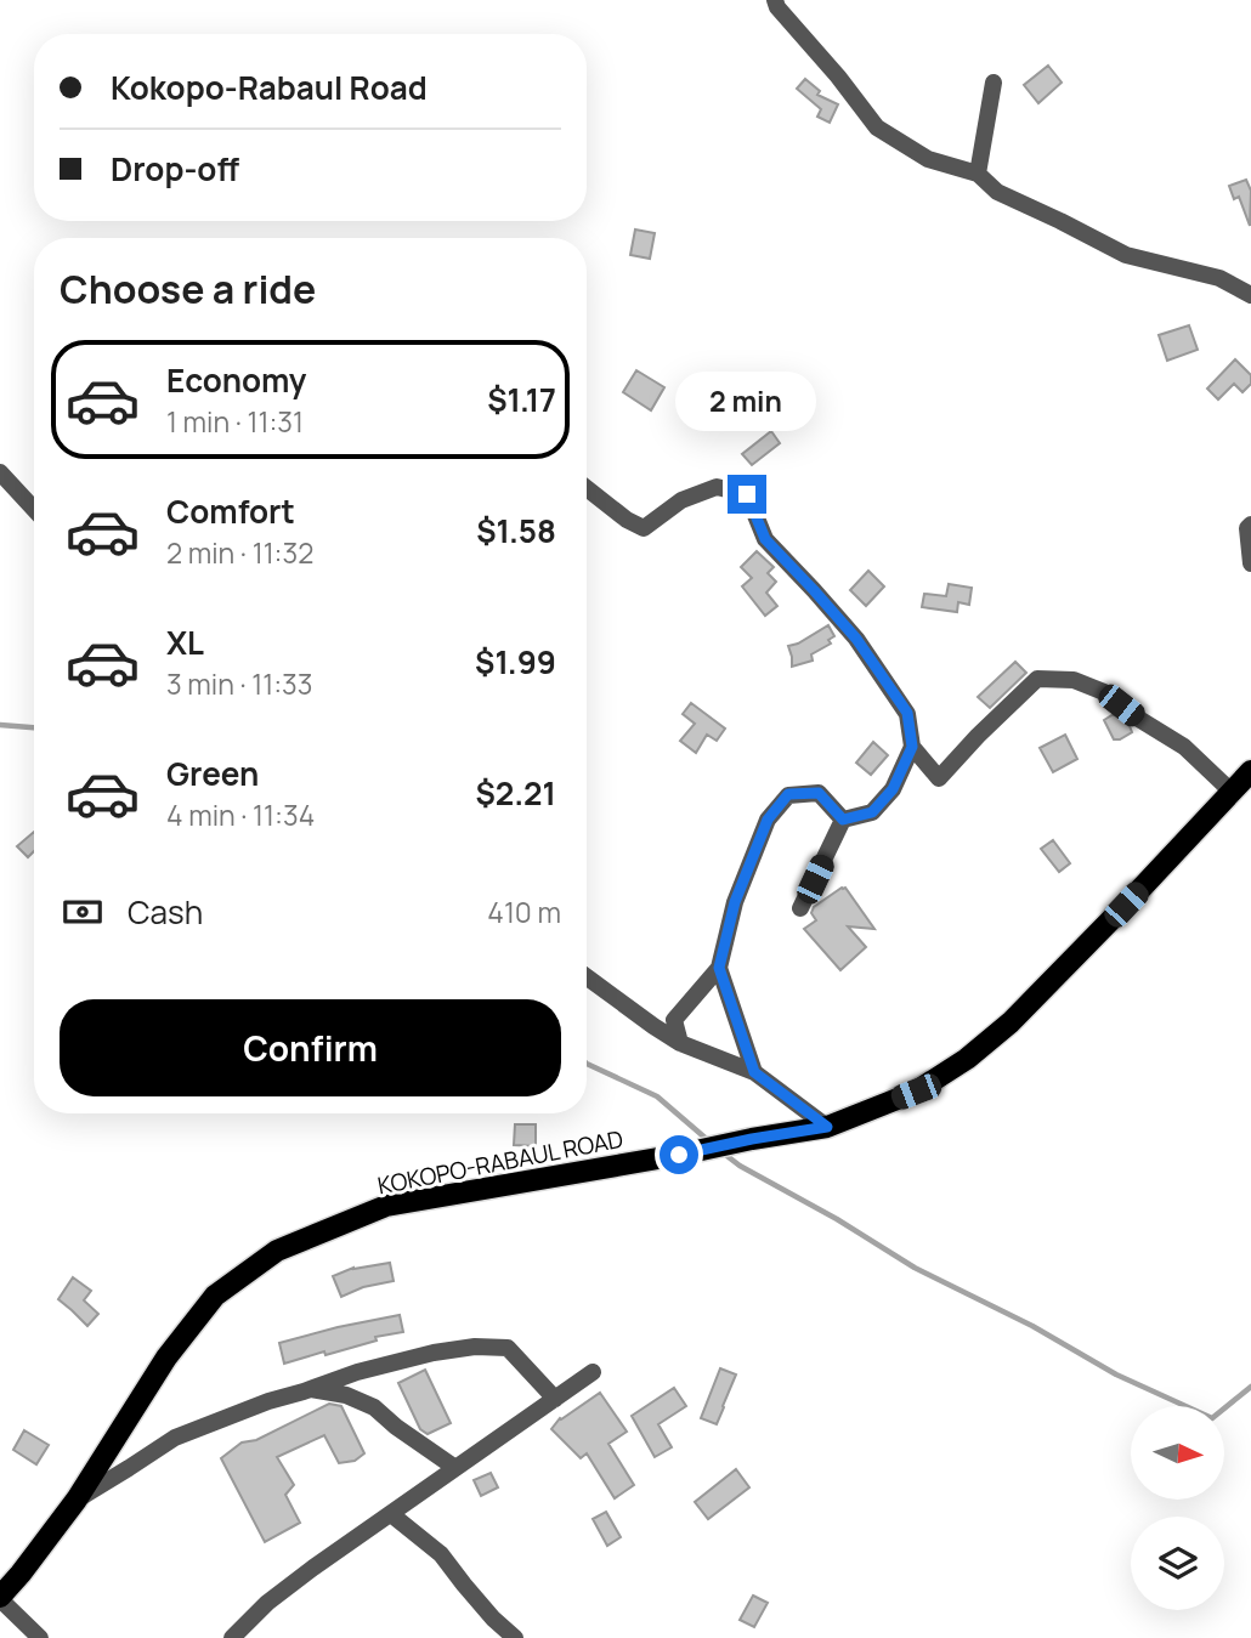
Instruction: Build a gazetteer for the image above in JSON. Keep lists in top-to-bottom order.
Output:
{
  "streets": {
    "main road": ["KOKOPO-RABAUL ROAD"]
  },
  "north": "right",
  "page": {
    "banner": ["Kokopo-Rabaul Road", "Drop-off"],
    "heading": "Choose a ride",
    "list": [
      {
        "name": "Economy",
        "note": "1 min · 11:31",
        "value": "$1.17"
      },
      {
        "name": "Comfort",
        "note": "2 min · 11:32",
        "value": "$1.58"
      },
      {
        "name": "XL",
        "note": "3 min · 11:33",
        "value": "$1.99"
      },
      {
        "name": "Green",
        "note": "4 min · 11:34",
        "value": "$2.21"
      }
    ],
    "bubble": "2 min",
    "pay": ["Cash", "410 m"],
    "buttons": "Confirm"
  }
}
